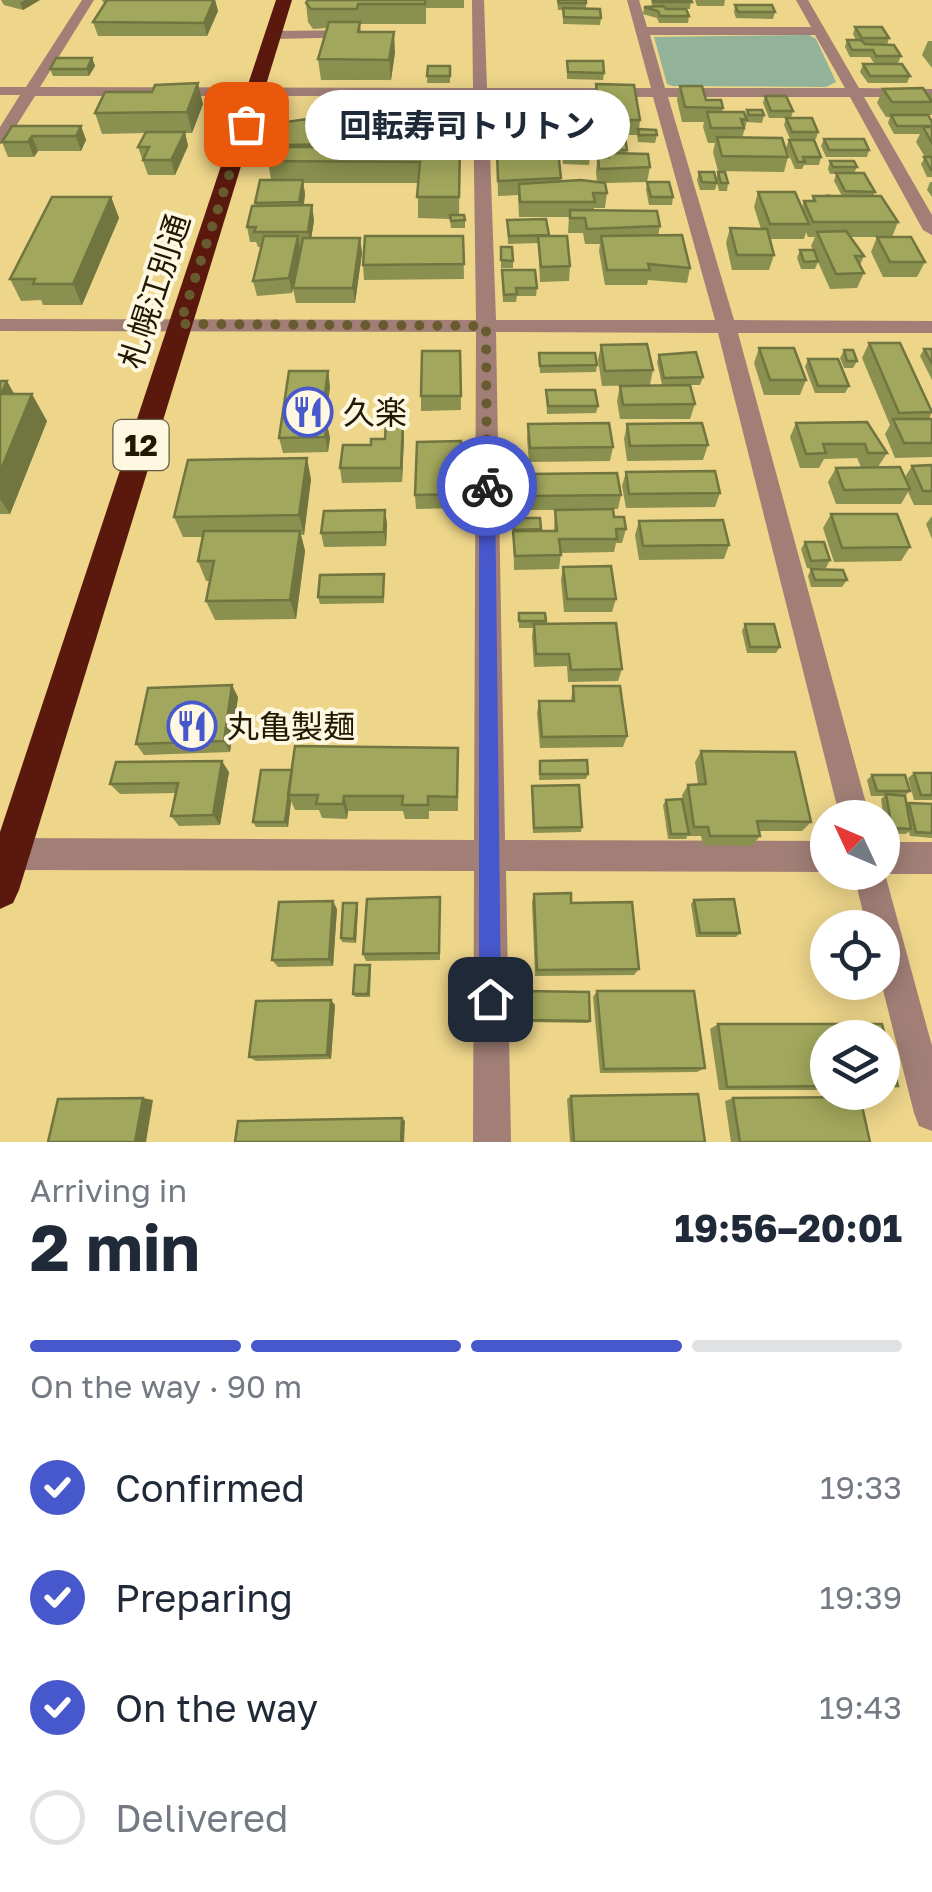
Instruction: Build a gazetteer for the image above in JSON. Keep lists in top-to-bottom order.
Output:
{
  "streets": {
    "highway": ["札幌江別通", "12"]
  },
  "places": {
    "other": ["回転寿司トリトン"],
    "restaurant": ["久楽", "丸亀製麺"]
  },
  "north": "top left",
  "page": {
    "bubble": "回転寿司トリトン",
    "heading": ["2 min", "Arriving in", "19:56–20:01"],
    "bar": "On the way · 90 m",
    "list": [
      ["Confirmed", "19:33"],
      ["Preparing", "19:39"],
      ["On the way", "19:43"],
      "Delivered"
    ]
  }
}
